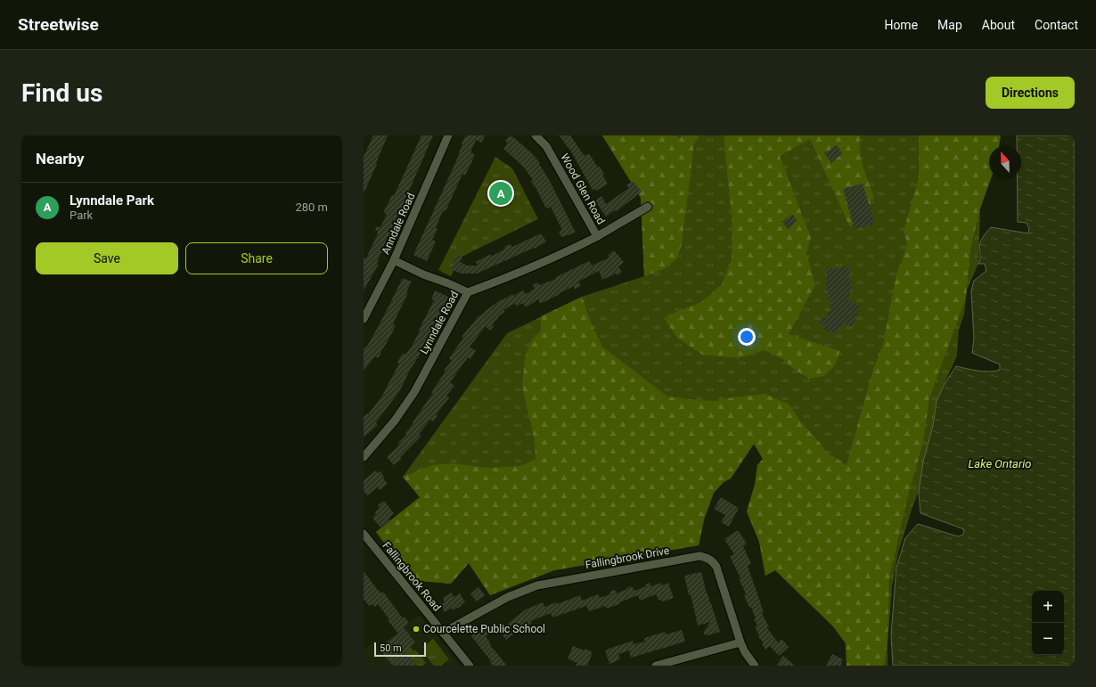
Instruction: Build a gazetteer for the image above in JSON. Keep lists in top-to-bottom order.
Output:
{
  "streets": {
    "street": [
      "Wood Glen Road",
      "Anndale Road",
      "Lynndale Road",
      "Fallingbrook Drive",
      "Fallingbrook Road"
    ]
  },
  "crossings": [
    ["Wood Glen Road", "Lynndale Road"],
    ["Fallingbrook Drive", "Fallingbrook Road"]
  ],
  "water": ["Lake Ontario"],
  "places": ["Courcelette Public School"],
  "scale_bar": "50 m",
  "north": "top",
  "page": {
    "header": "Streetwise",
    "nav": [
      "Home",
      "Map",
      "About",
      "Contact"
    ],
    "buttons": [
      "Directions",
      ["Save", "Share"]
    ],
    "title": "Find us",
    "heading": "Nearby",
    "pins": "A",
    "list": [
      {
        "mark": "A",
        "name": "Lynndale Park",
        "note": "Park",
        "value": "280 m"
      }
    ],
    "map_buttons": ["+", "−"],
    "scale": "50 m"
  }
}
